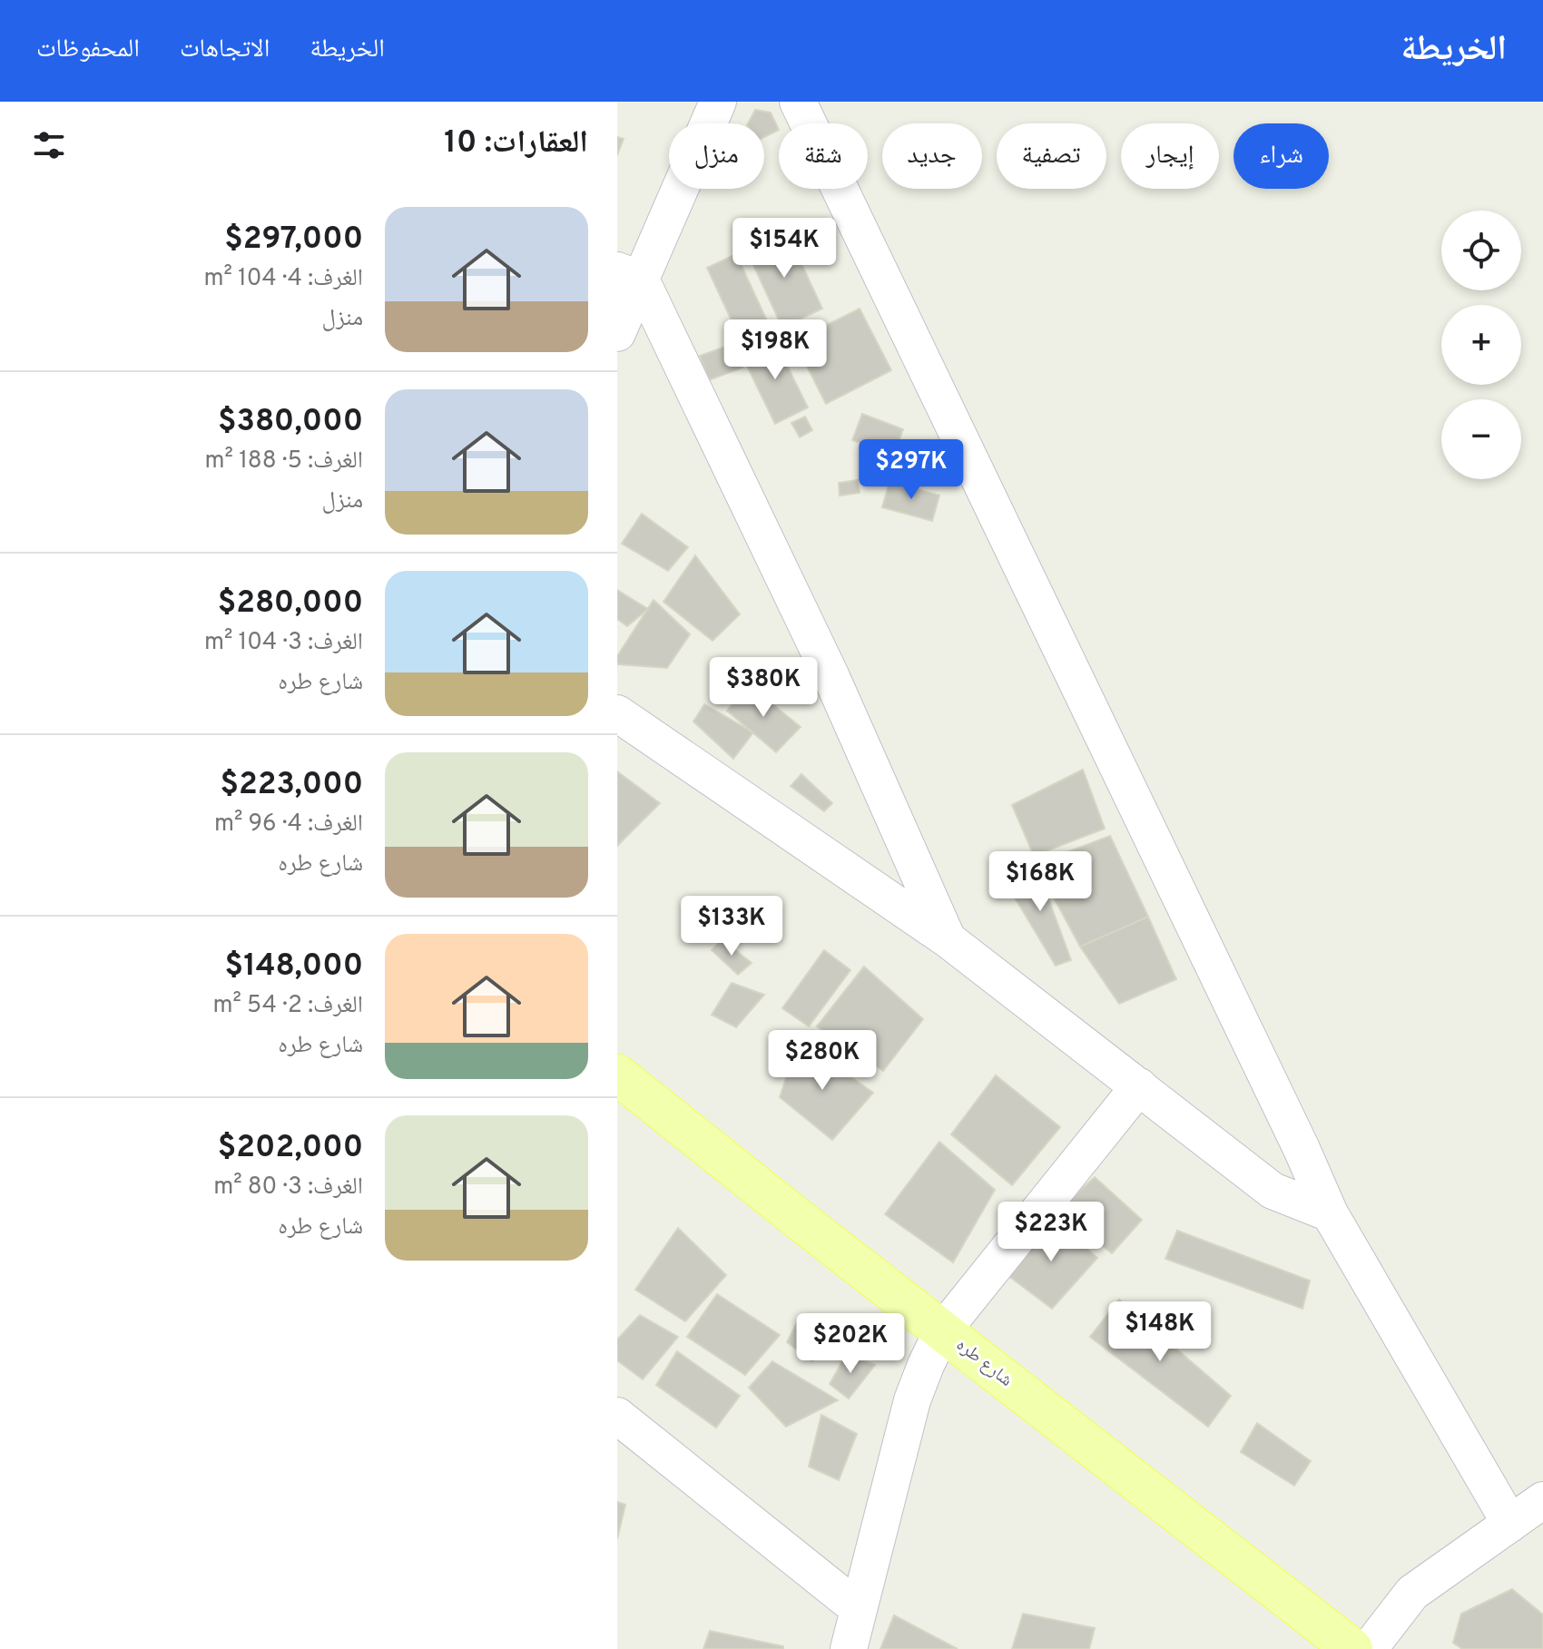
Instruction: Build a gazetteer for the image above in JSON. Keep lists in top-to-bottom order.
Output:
{
  "streets": {
    "main road": ["شارع طره"]
  },
  "page": {
    "header": "الخريطة",
    "nav": ["الخريطة", "الاتجاهات", "المحفوظات"],
    "heading": "العقارات: 10",
    "chip": [
      "شراء",
      "إيجار",
      "تصفية",
      "جديد",
      "شقة",
      "منزل"
    ],
    "list": [
      {
        "name": "$297,000",
        "note": "الغرف: 4 · 104 m² · منزل"
      },
      {
        "name": "$380,000",
        "note": "الغرف: 5 · 188 m² · منزل"
      },
      {
        "name": "$280,000",
        "note": "الغرف: 3 · 104 m² · شارع طره"
      },
      {
        "name": "$223,000",
        "note": "الغرف: 4 · 96 m² · شارع طره"
      },
      {
        "name": "$148,000",
        "note": "الغرف: 2 · 54 m² · شارع طره"
      },
      {
        "name": "$202,000",
        "note": "الغرف: 3 · 80 m² · شارع طره"
      }
    ],
    "map_buttons": ["+", "−"],
    "price": [
      "$154K",
      "$198K",
      "$297K",
      "$380K",
      "$168K",
      "$133K",
      "$280K",
      "$223K",
      "$148K",
      "$202K"
    ]
  }
}
